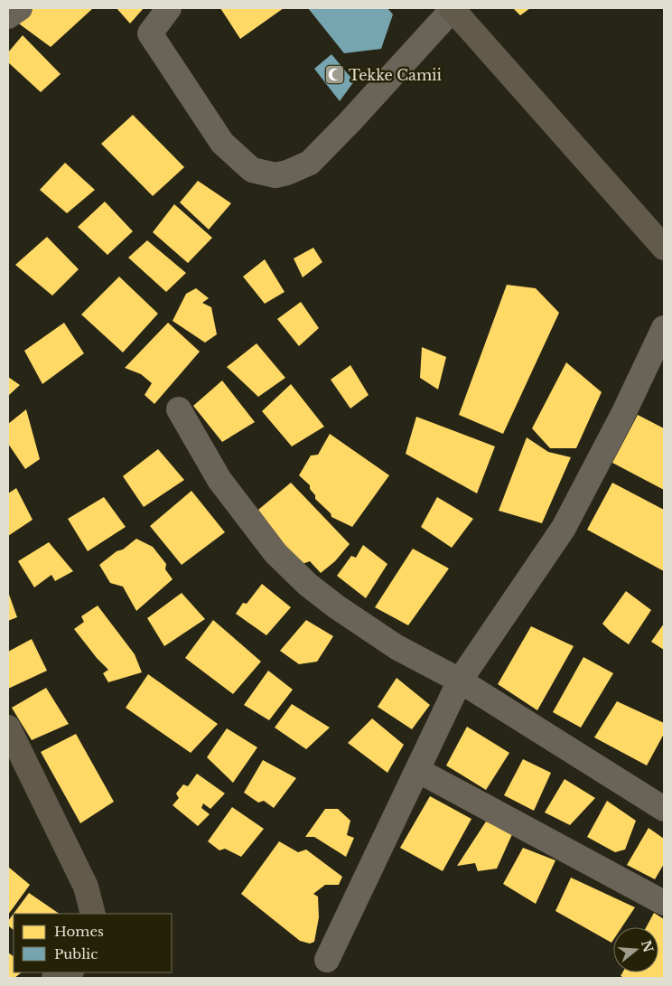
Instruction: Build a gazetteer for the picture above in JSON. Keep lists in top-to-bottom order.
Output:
{
  "places": {
    "mosque": ["Tekke Camii"]
  },
  "legend": ["Homes", "Public"],
  "north": "right"
}
